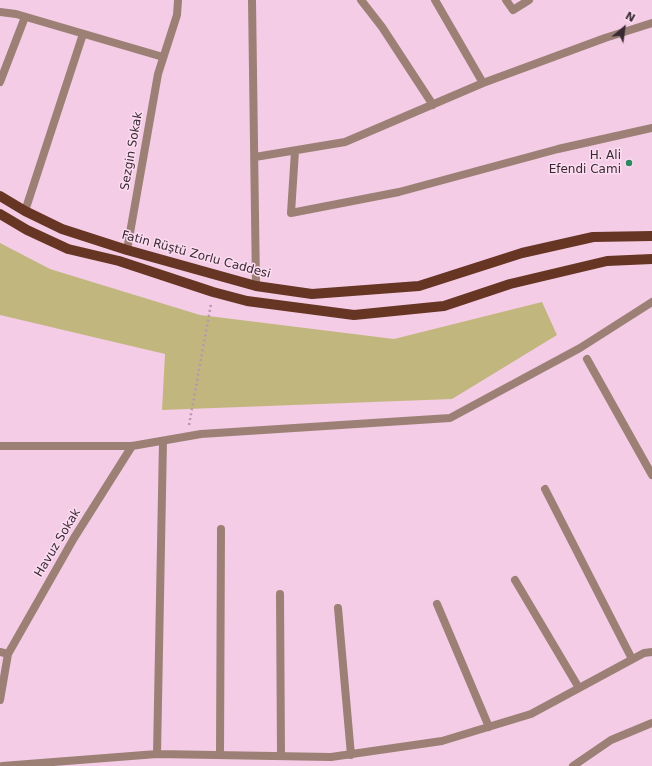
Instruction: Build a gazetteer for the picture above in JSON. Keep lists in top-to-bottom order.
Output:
{
  "streets": {
    "main road": ["Fatin Rüştü Zorlu Caddesi"],
    "street": ["Sezgin Sokak", "Havuz Sokak"]
  },
  "crossings": [
    ["Sezgin Sokak", "Fatin Rüştü Zorlu Caddesi"]
  ],
  "places": ["H. Ali Efendi Cami"],
  "north": "top right"
}
